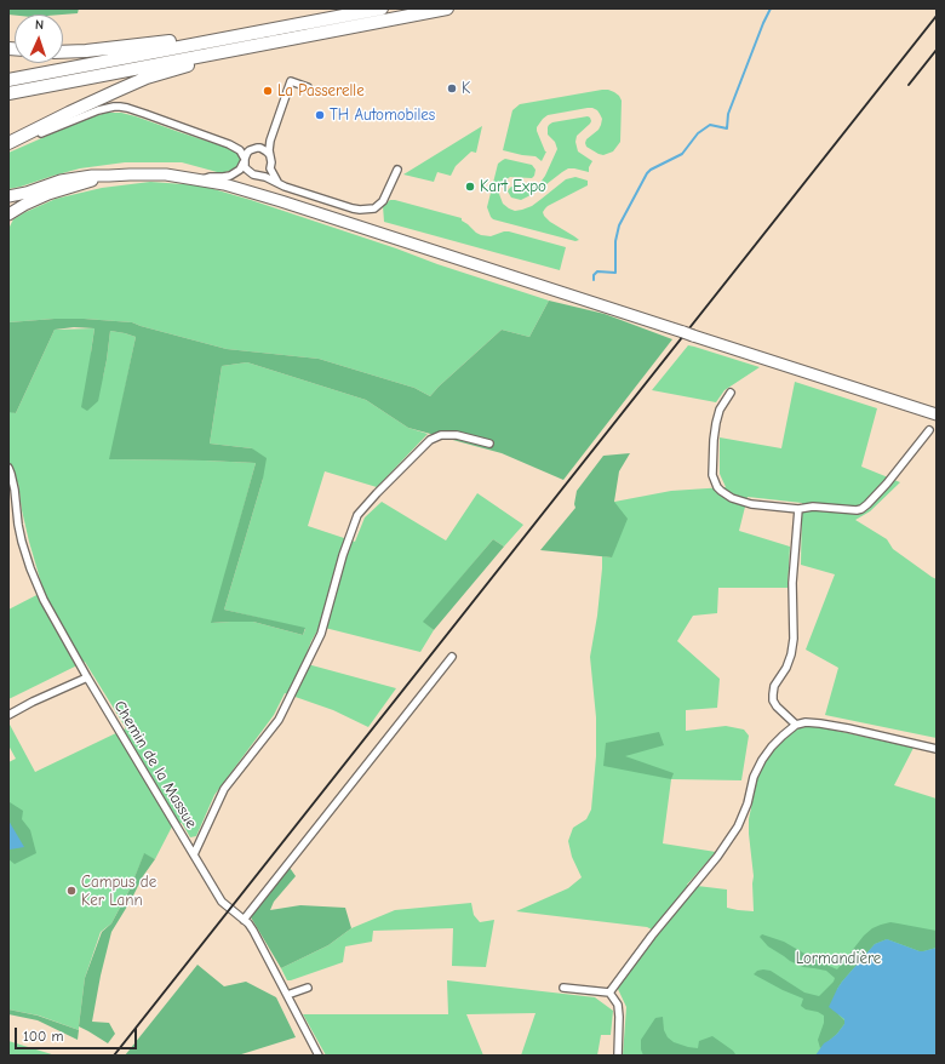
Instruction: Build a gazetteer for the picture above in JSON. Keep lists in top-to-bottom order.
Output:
{
  "streets": {
    "street": ["Chemin de la Massue"]
  },
  "parks": ["Lormandière"],
  "places": [
    "K",
    "La Passerelle",
    "TH Automobiles",
    "Kart Expo",
    "Campus de Ker Lann"
  ],
  "scale_bar": "100 m",
  "north": "top"
}
